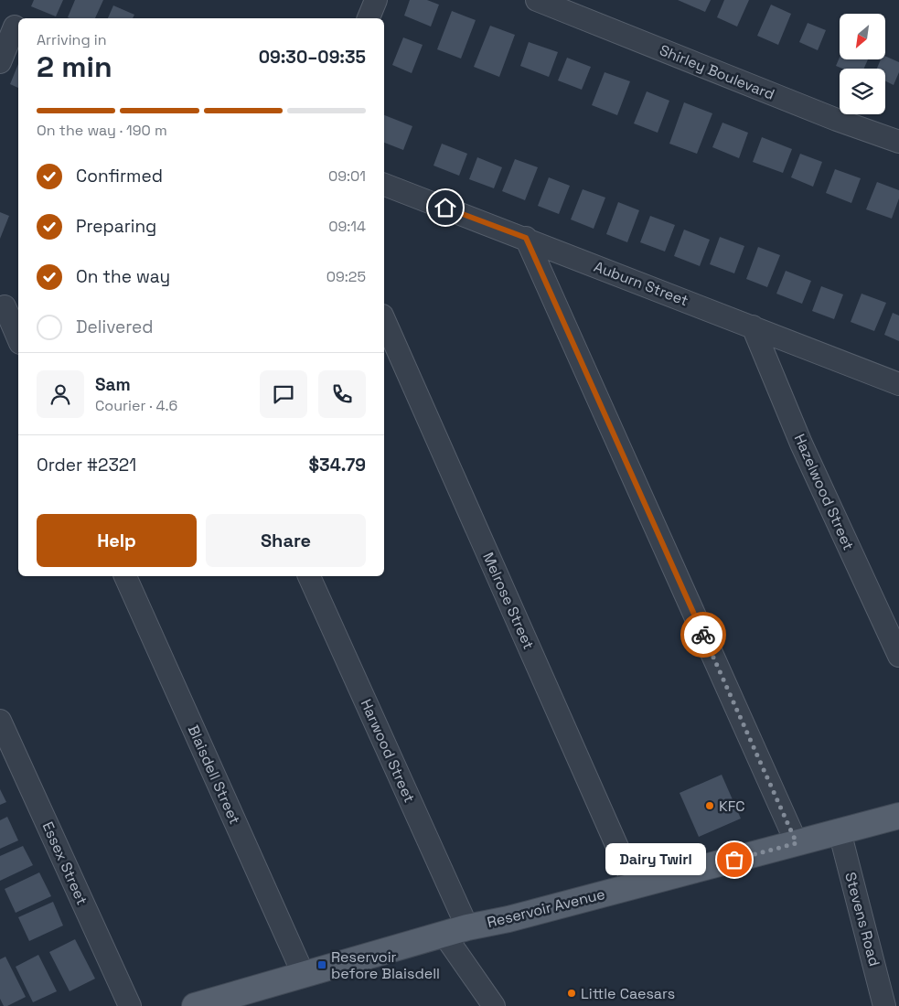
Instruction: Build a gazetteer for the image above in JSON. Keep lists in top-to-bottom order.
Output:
{
  "streets": {
    "main road": ["Reservoir Avenue"],
    "street": [
      "Shirley Boulevard",
      "Auburn Street",
      "Hazelwood Street",
      "Melrose Street",
      "Harwood Street",
      "Blaisdell Street",
      "Essex Street",
      "Stevens Road"
    ]
  },
  "crossings": [
    ["Auburn Street", "Hazelwood Street"],
    ["Melrose Street", "Reservoir Avenue"],
    ["Harwood Street", "Reservoir Avenue"],
    ["Blaisdell Street", "Reservoir Avenue"],
    ["Reservoir Avenue", "Stevens Road"]
  ],
  "places": {
    "other": ["KFC", "Dairy Twirl", "Little Caesars"],
    "transit": ["Reservoir before Blaisdell"]
  },
  "north": "bottom left",
  "page": {
    "heading": ["2 min", "Arriving in", "09:30–09:35"],
    "panel": [
      "Sam",
      "Courier · 4.6",
      "Order #2321",
      "$34.79"
    ],
    "bar": "On the way · 190 m",
    "list": [
      ["Confirmed", "09:01"],
      ["Preparing", "09:14"],
      ["On the way", "09:25"],
      "Delivered"
    ],
    "buttons": ["Help", "Share"],
    "bubble": "Dairy Twirl"
  }
}
